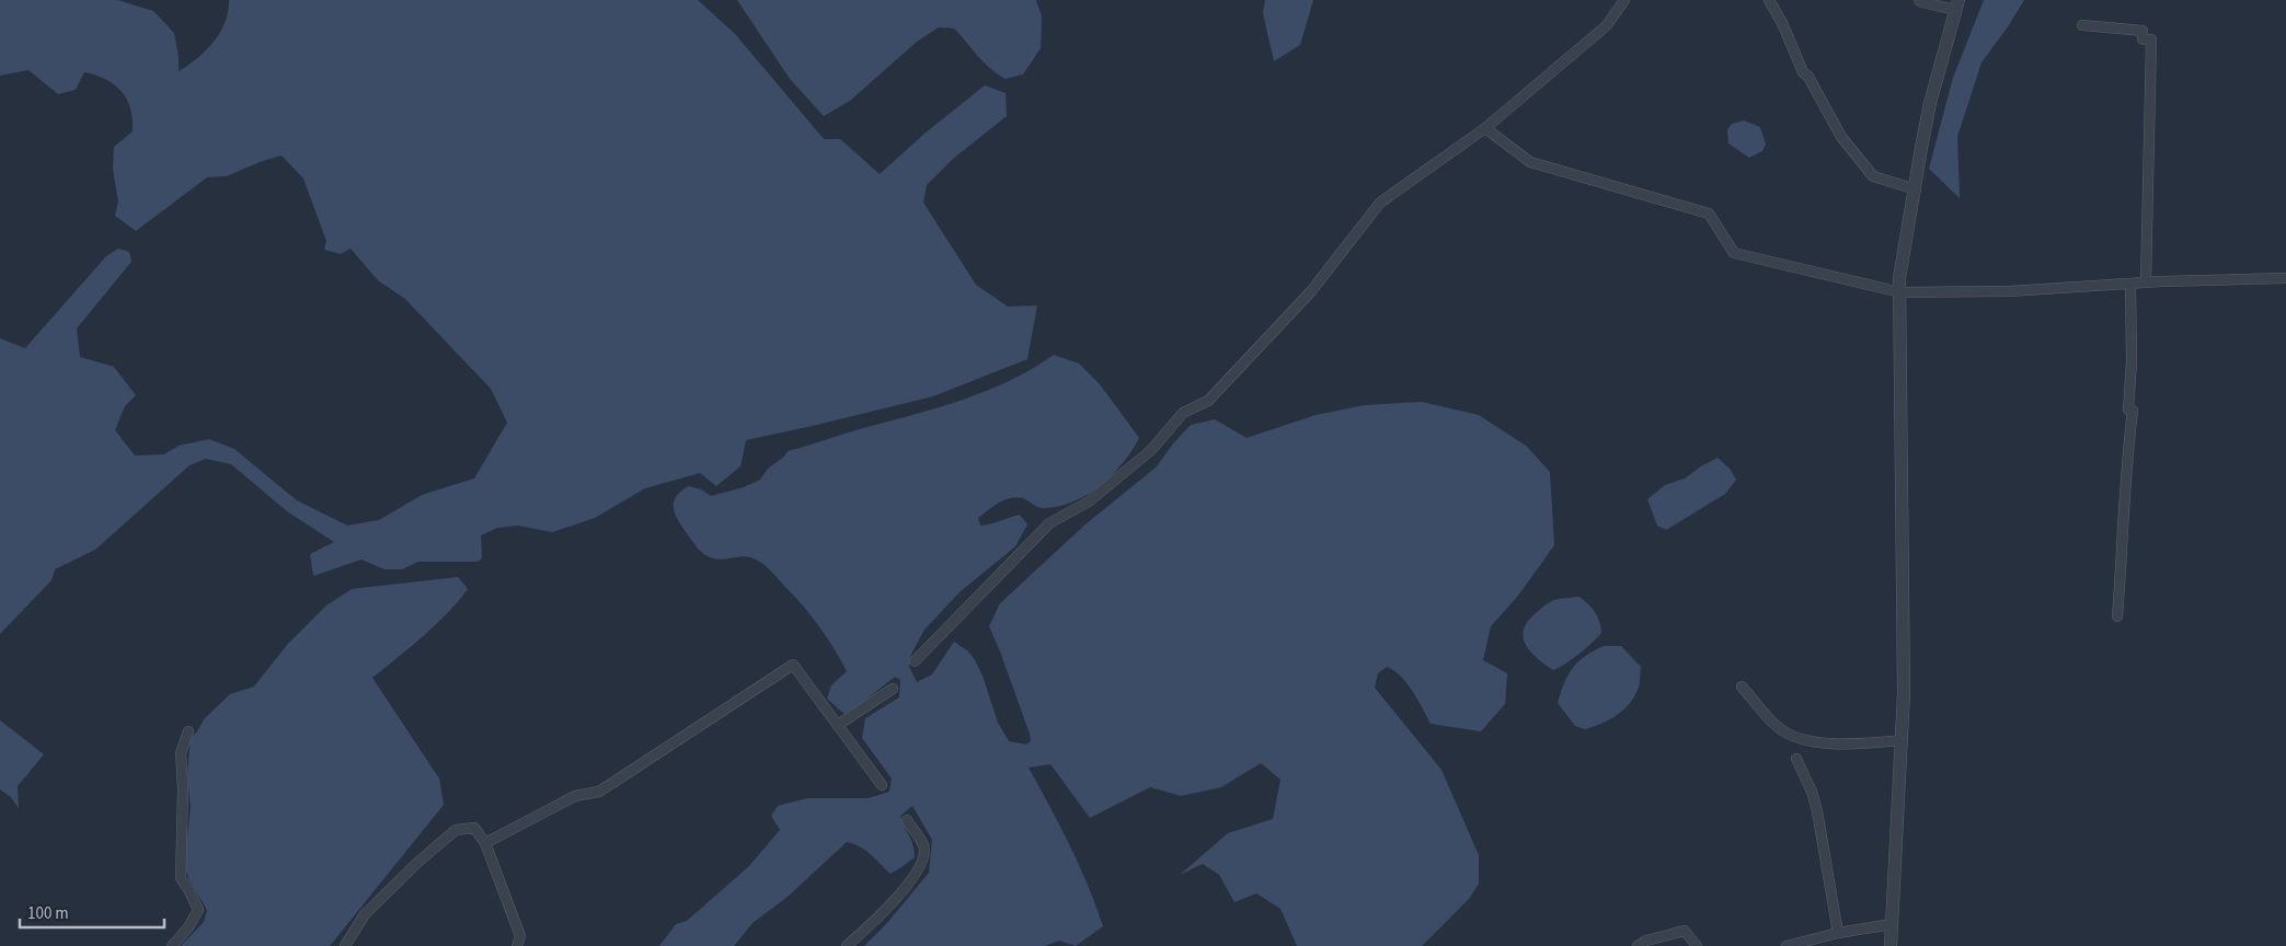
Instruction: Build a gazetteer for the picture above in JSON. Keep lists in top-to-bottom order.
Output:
{
  "scale_bar": "100 m"
}
